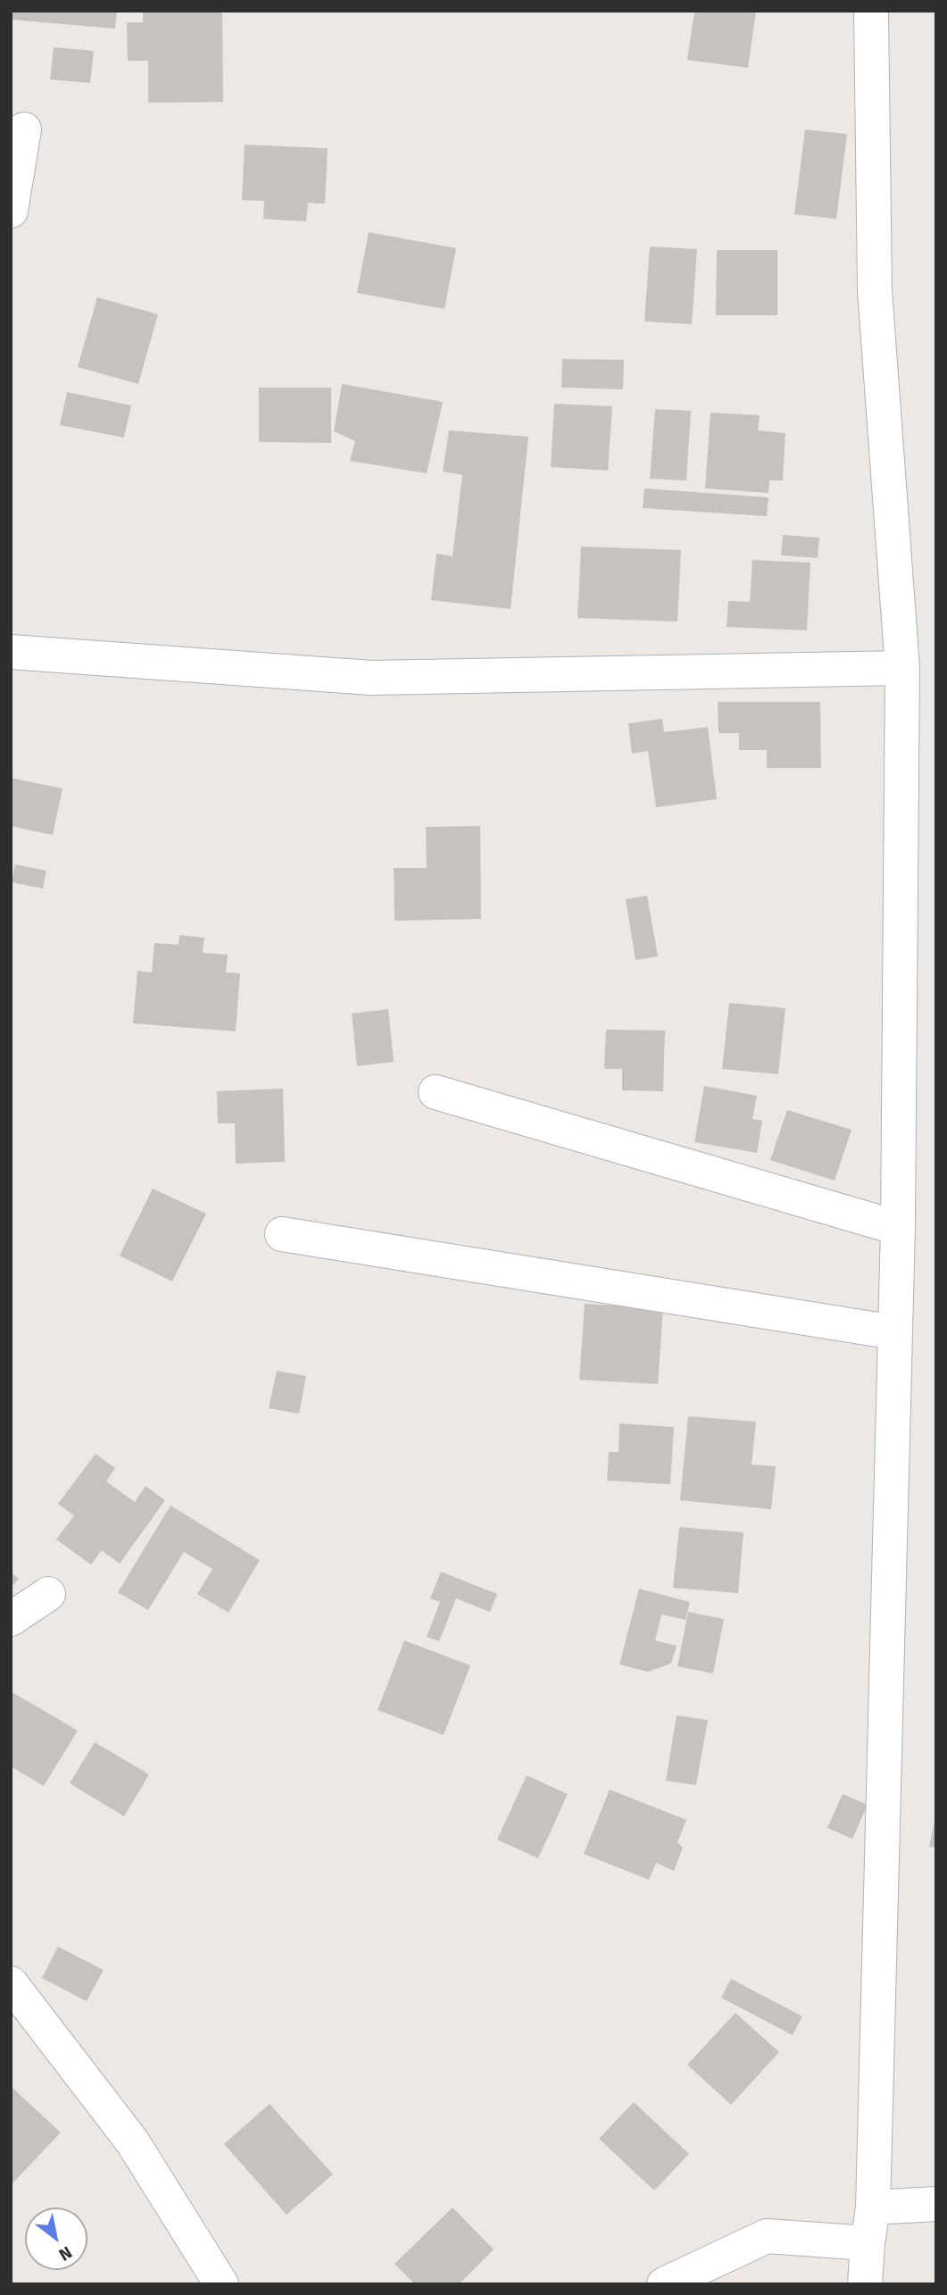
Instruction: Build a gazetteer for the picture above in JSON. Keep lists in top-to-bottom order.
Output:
{
  "north": "bottom right"
}
